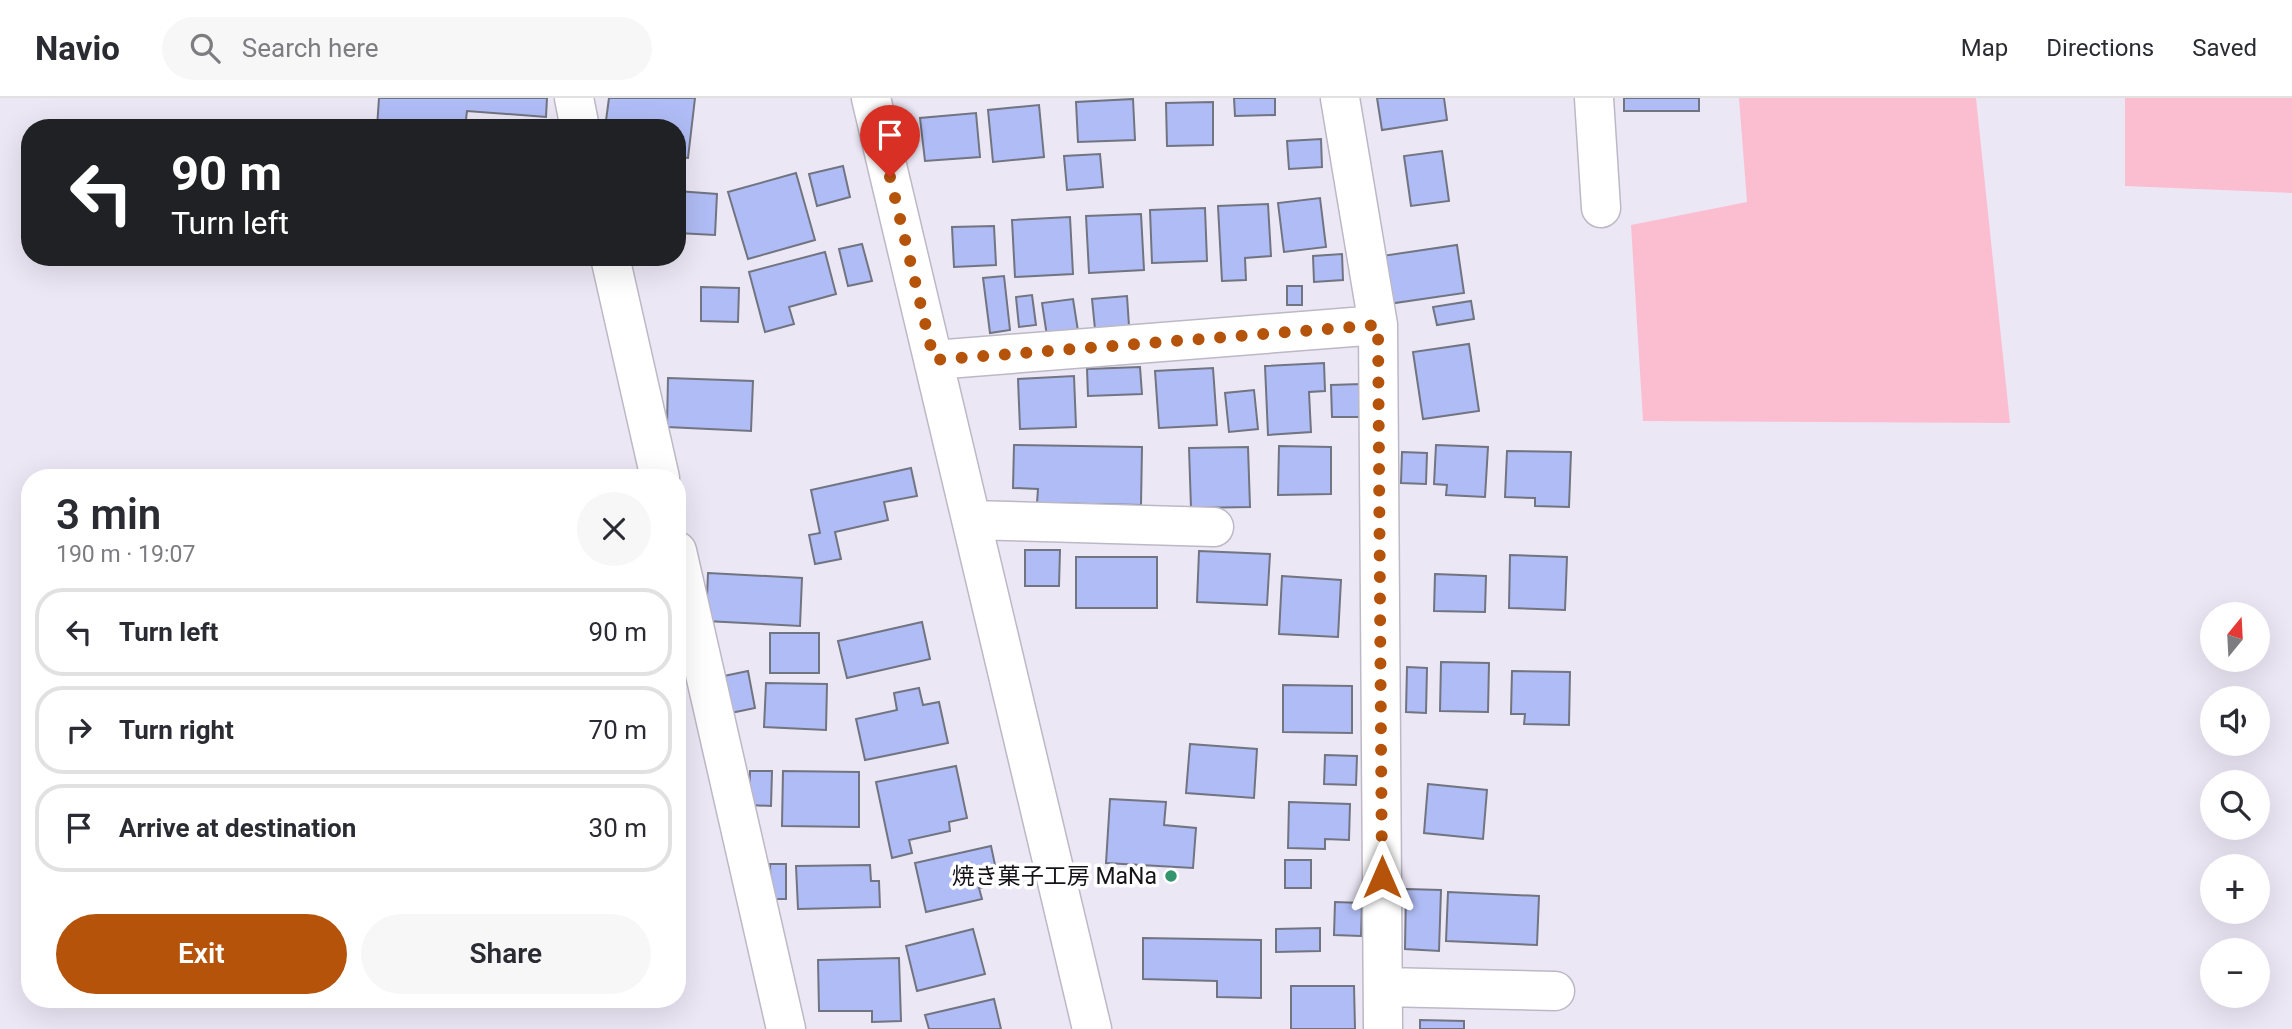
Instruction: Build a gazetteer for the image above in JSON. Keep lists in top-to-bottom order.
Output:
{
  "places": ["焼き菓子工房 MaNa"],
  "north": "top",
  "page": {
    "header": "Navio",
    "search": "Search here",
    "nav": ["Map", "Directions", "Saved"],
    "turn": ["90 m", "Turn left"],
    "heading": ["3 min", "190 m · 19:07"],
    "list": [
      {
        "name": "Turn left",
        "value": "90 m"
      },
      {
        "name": "Turn right",
        "value": "70 m"
      },
      {
        "name": "Arrive at destination",
        "value": "30 m"
      }
    ],
    "map_buttons": ["+", "−"],
    "buttons": ["Exit", "Share"]
  }
}
